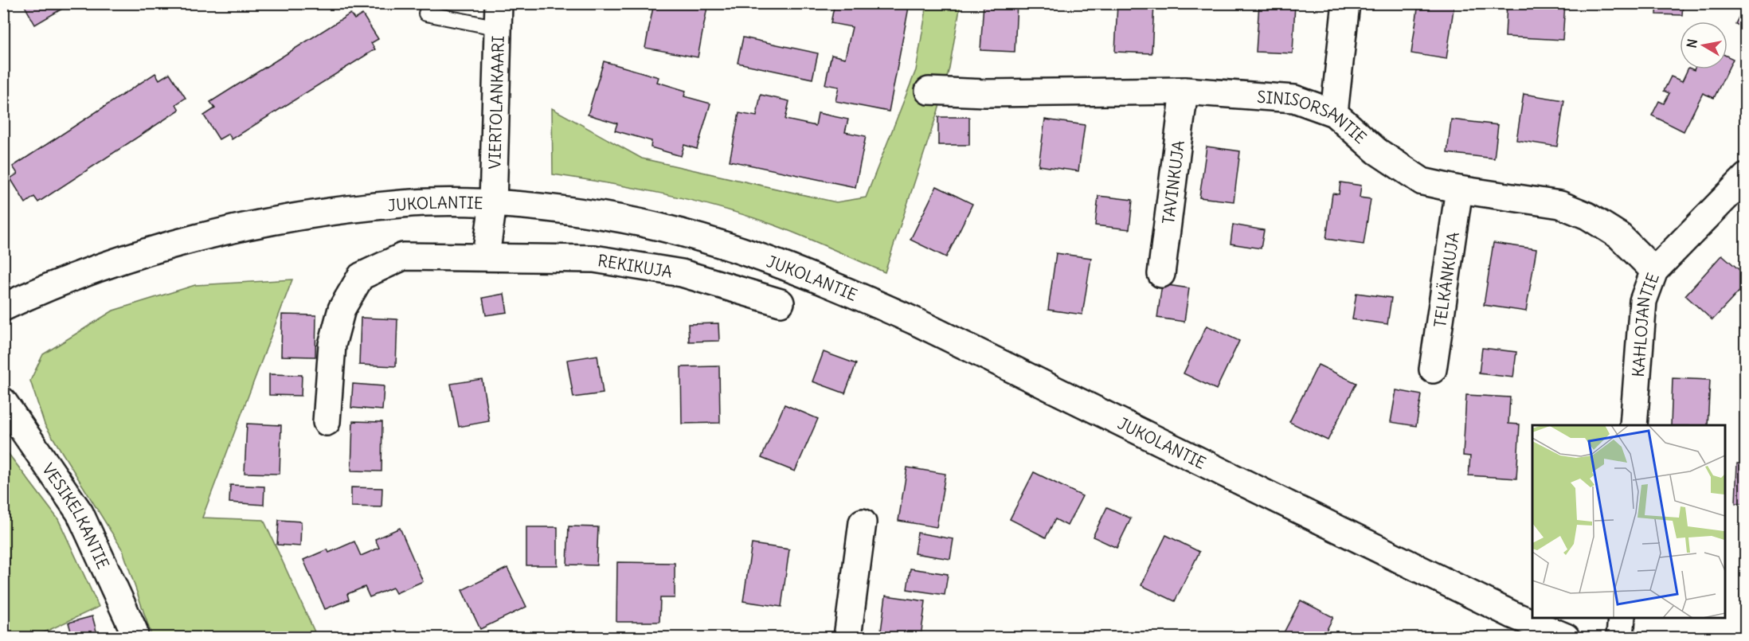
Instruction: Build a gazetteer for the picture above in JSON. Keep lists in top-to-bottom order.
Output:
{
  "streets": {
    "street": [
      "VIERTOLANKAARI",
      "SINISORSANTIE",
      "TAVINKUJA",
      "JUKOLANTIE",
      "REKIKUJA",
      "TELKÄNKUJA",
      "KAHLOJANTIE",
      "VESIKELKANTIE"
    ]
  },
  "crossings": [
    ["VIERTOLANKAARI", "JUKOLANTIE"],
    ["SINISORSANTIE", "TAVINKUJA"],
    ["SINISORSANTIE", "TELKÄNKUJA"],
    ["SINISORSANTIE", "KAHLOJANTIE"]
  ],
  "north": "left"
}
